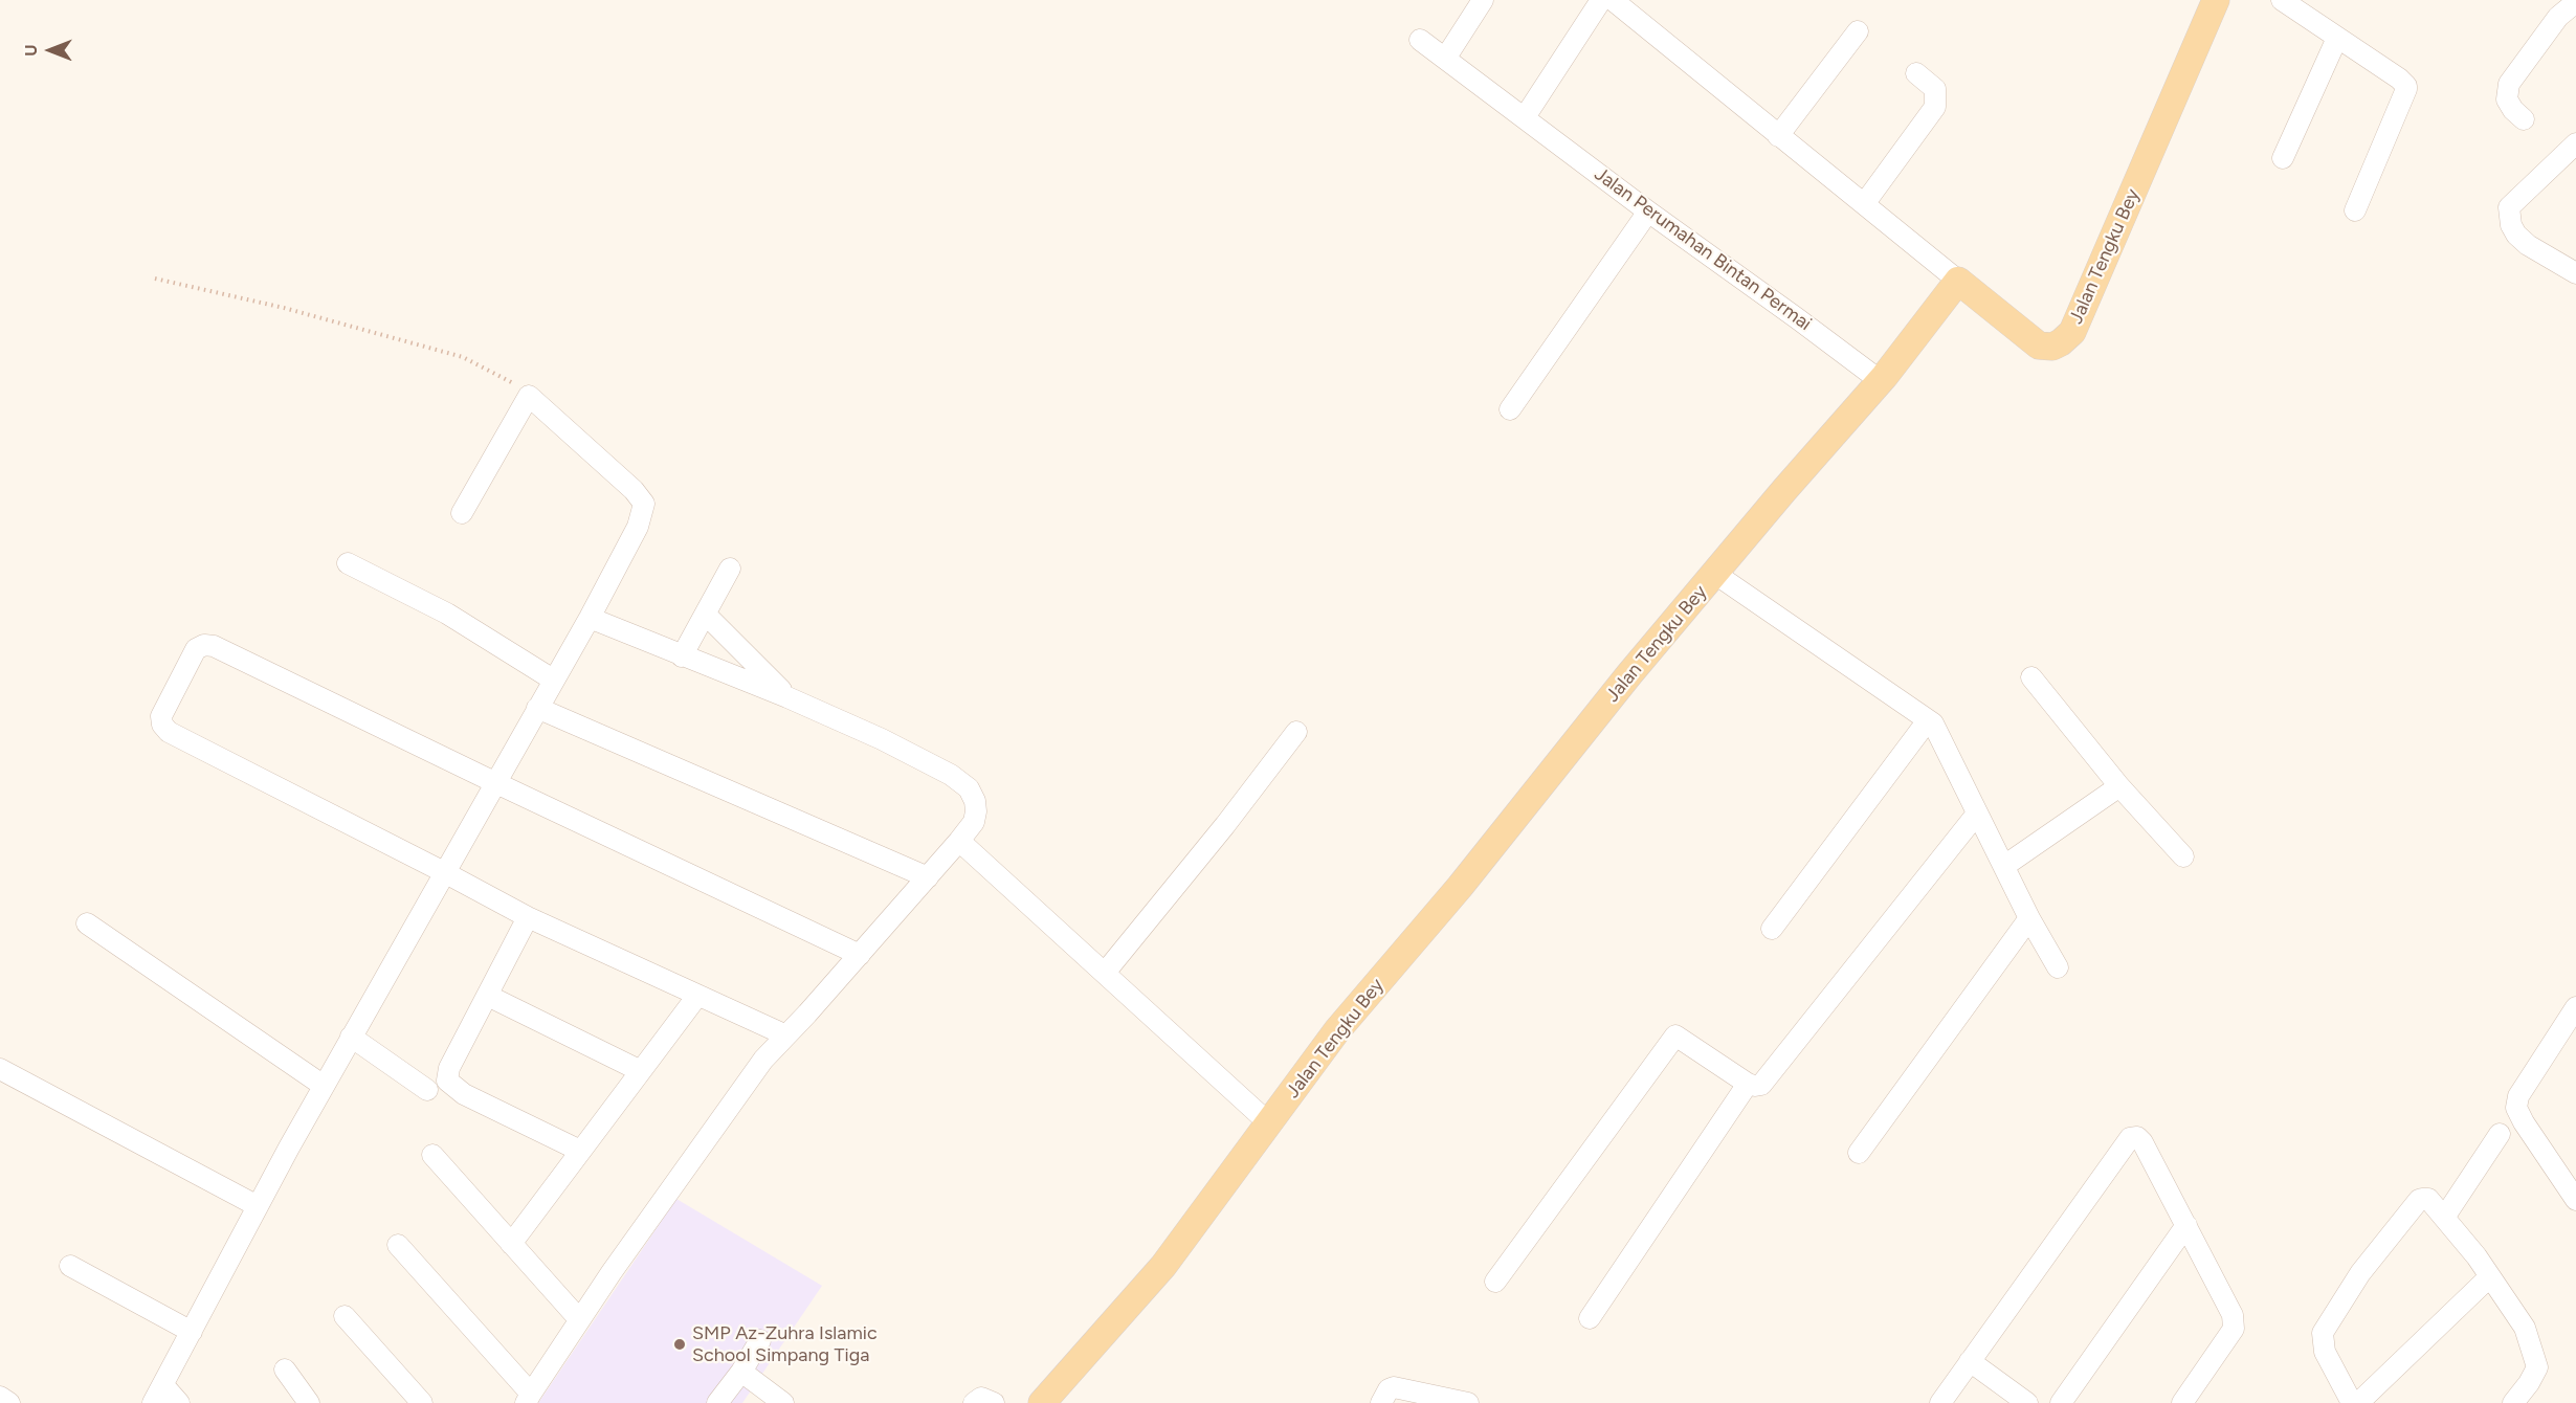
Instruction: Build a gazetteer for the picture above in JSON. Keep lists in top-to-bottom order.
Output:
{
  "streets": {
    "main road": ["Jalan Tengku Bey"],
    "street": ["Jalan Perumahan Bintan Permai"]
  },
  "crossings": [
    ["Jalan Perumahan Bintan Permai", "Jalan Tengku Bey"]
  ],
  "places": ["SMP Az-Zuhra Islamic School Simpang Tiga"],
  "north": "left"
}
